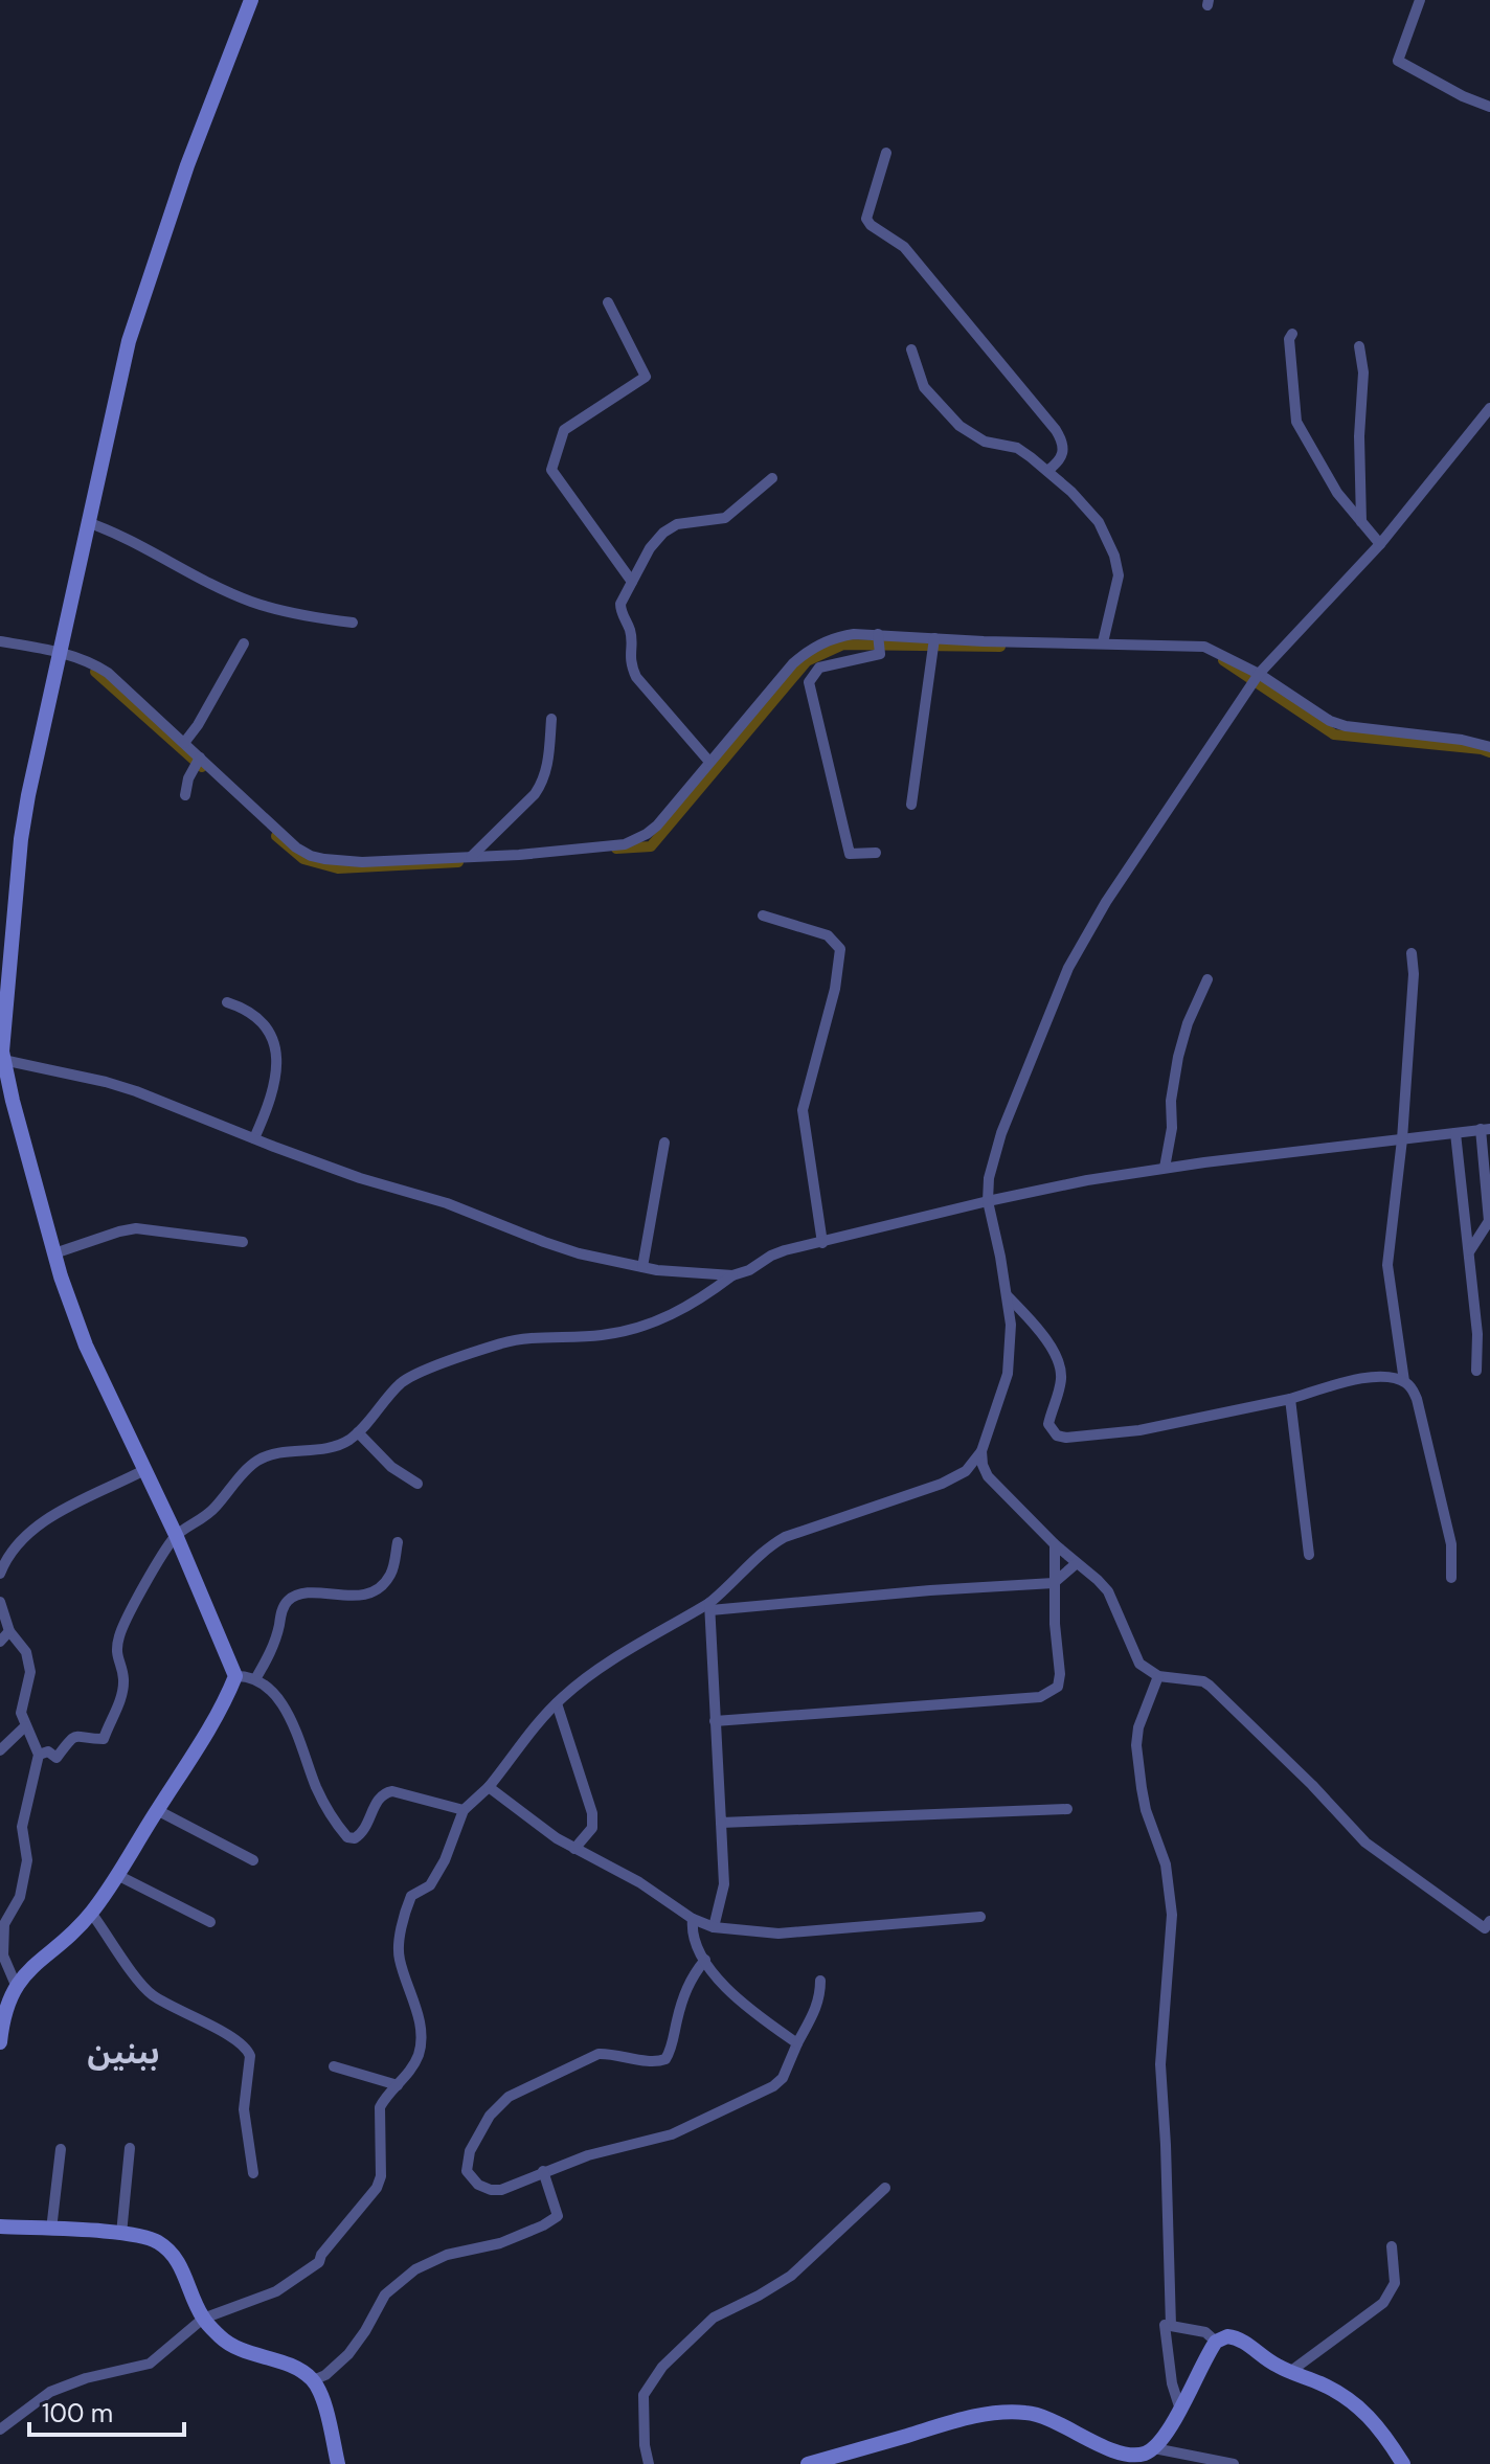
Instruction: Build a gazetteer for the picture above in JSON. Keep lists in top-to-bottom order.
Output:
{
  "districts": ["ببنين"],
  "scale_bar": "100 m"
}
